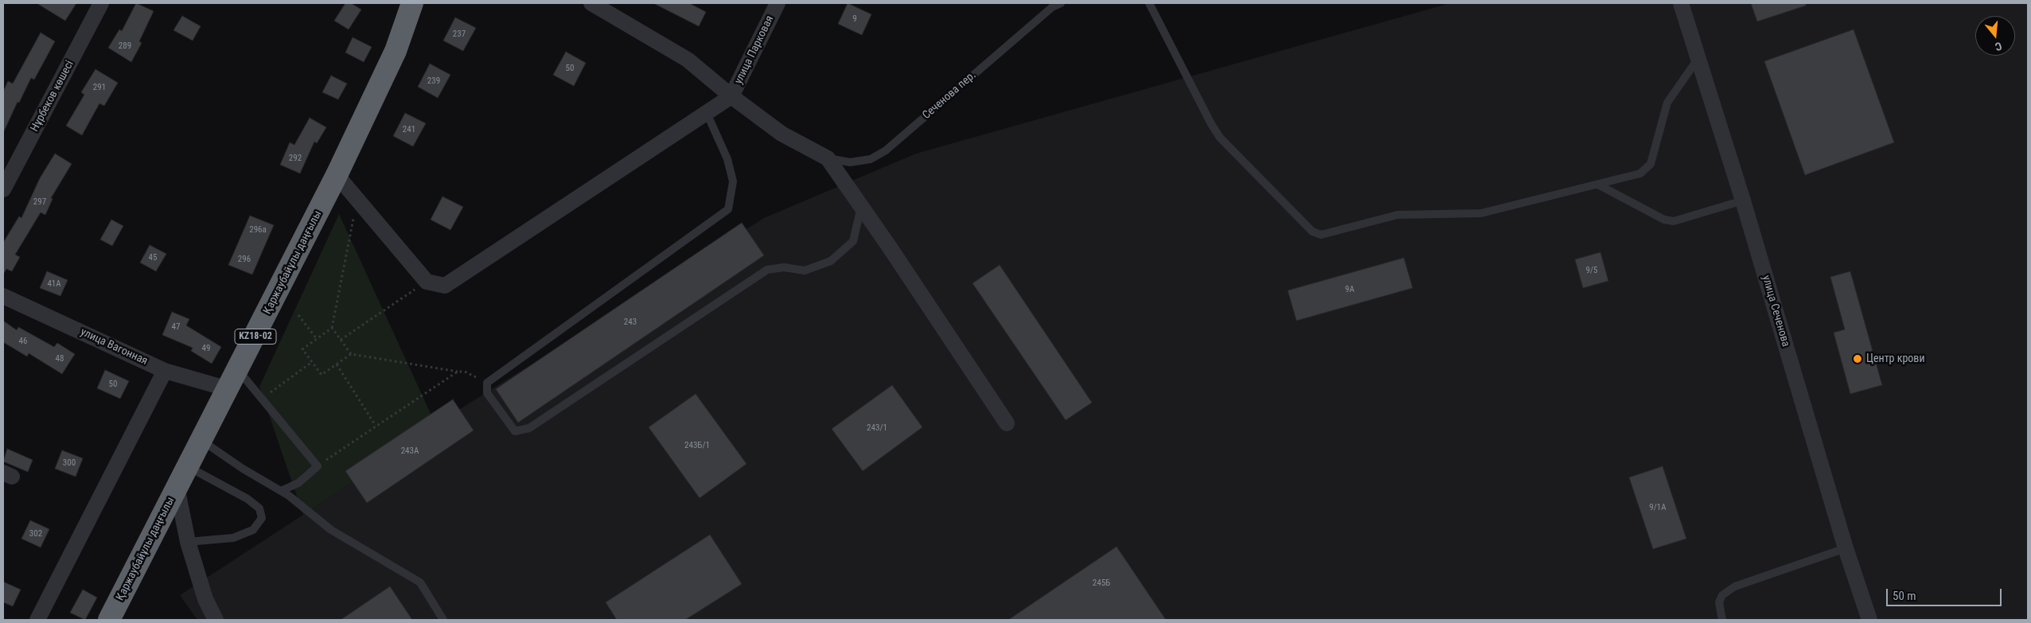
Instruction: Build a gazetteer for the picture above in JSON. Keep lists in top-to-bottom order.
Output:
{
  "streets": {
    "highway": ["Қаржаубайұлы даңғылы", "KZ18-02"],
    "street": [
      "улица Парковая",
      "Нұрбеков көшесі",
      "улица Сеченова",
      "улица Вагонная"
    ],
    "lane": ["Сеченова пер."]
  },
  "crossings": [
    ["Қаржаубайұлы даңғылы", "улица Вагонная"]
  ],
  "places": ["Центр крови"],
  "house_numbers": [
    "9",
    "237",
    "289",
    "50",
    "239",
    "291",
    "241",
    "292",
    "297",
    "296а",
    "45",
    "296",
    "9/5",
    "41А",
    "9А",
    "243",
    "47",
    "46",
    "49",
    "48",
    "50",
    "243/1",
    "243Б/1",
    "243А",
    "300",
    "9/1А",
    "302",
    "245Б"
  ],
  "scale_bar": "50 m",
  "north": "bottom"
}
